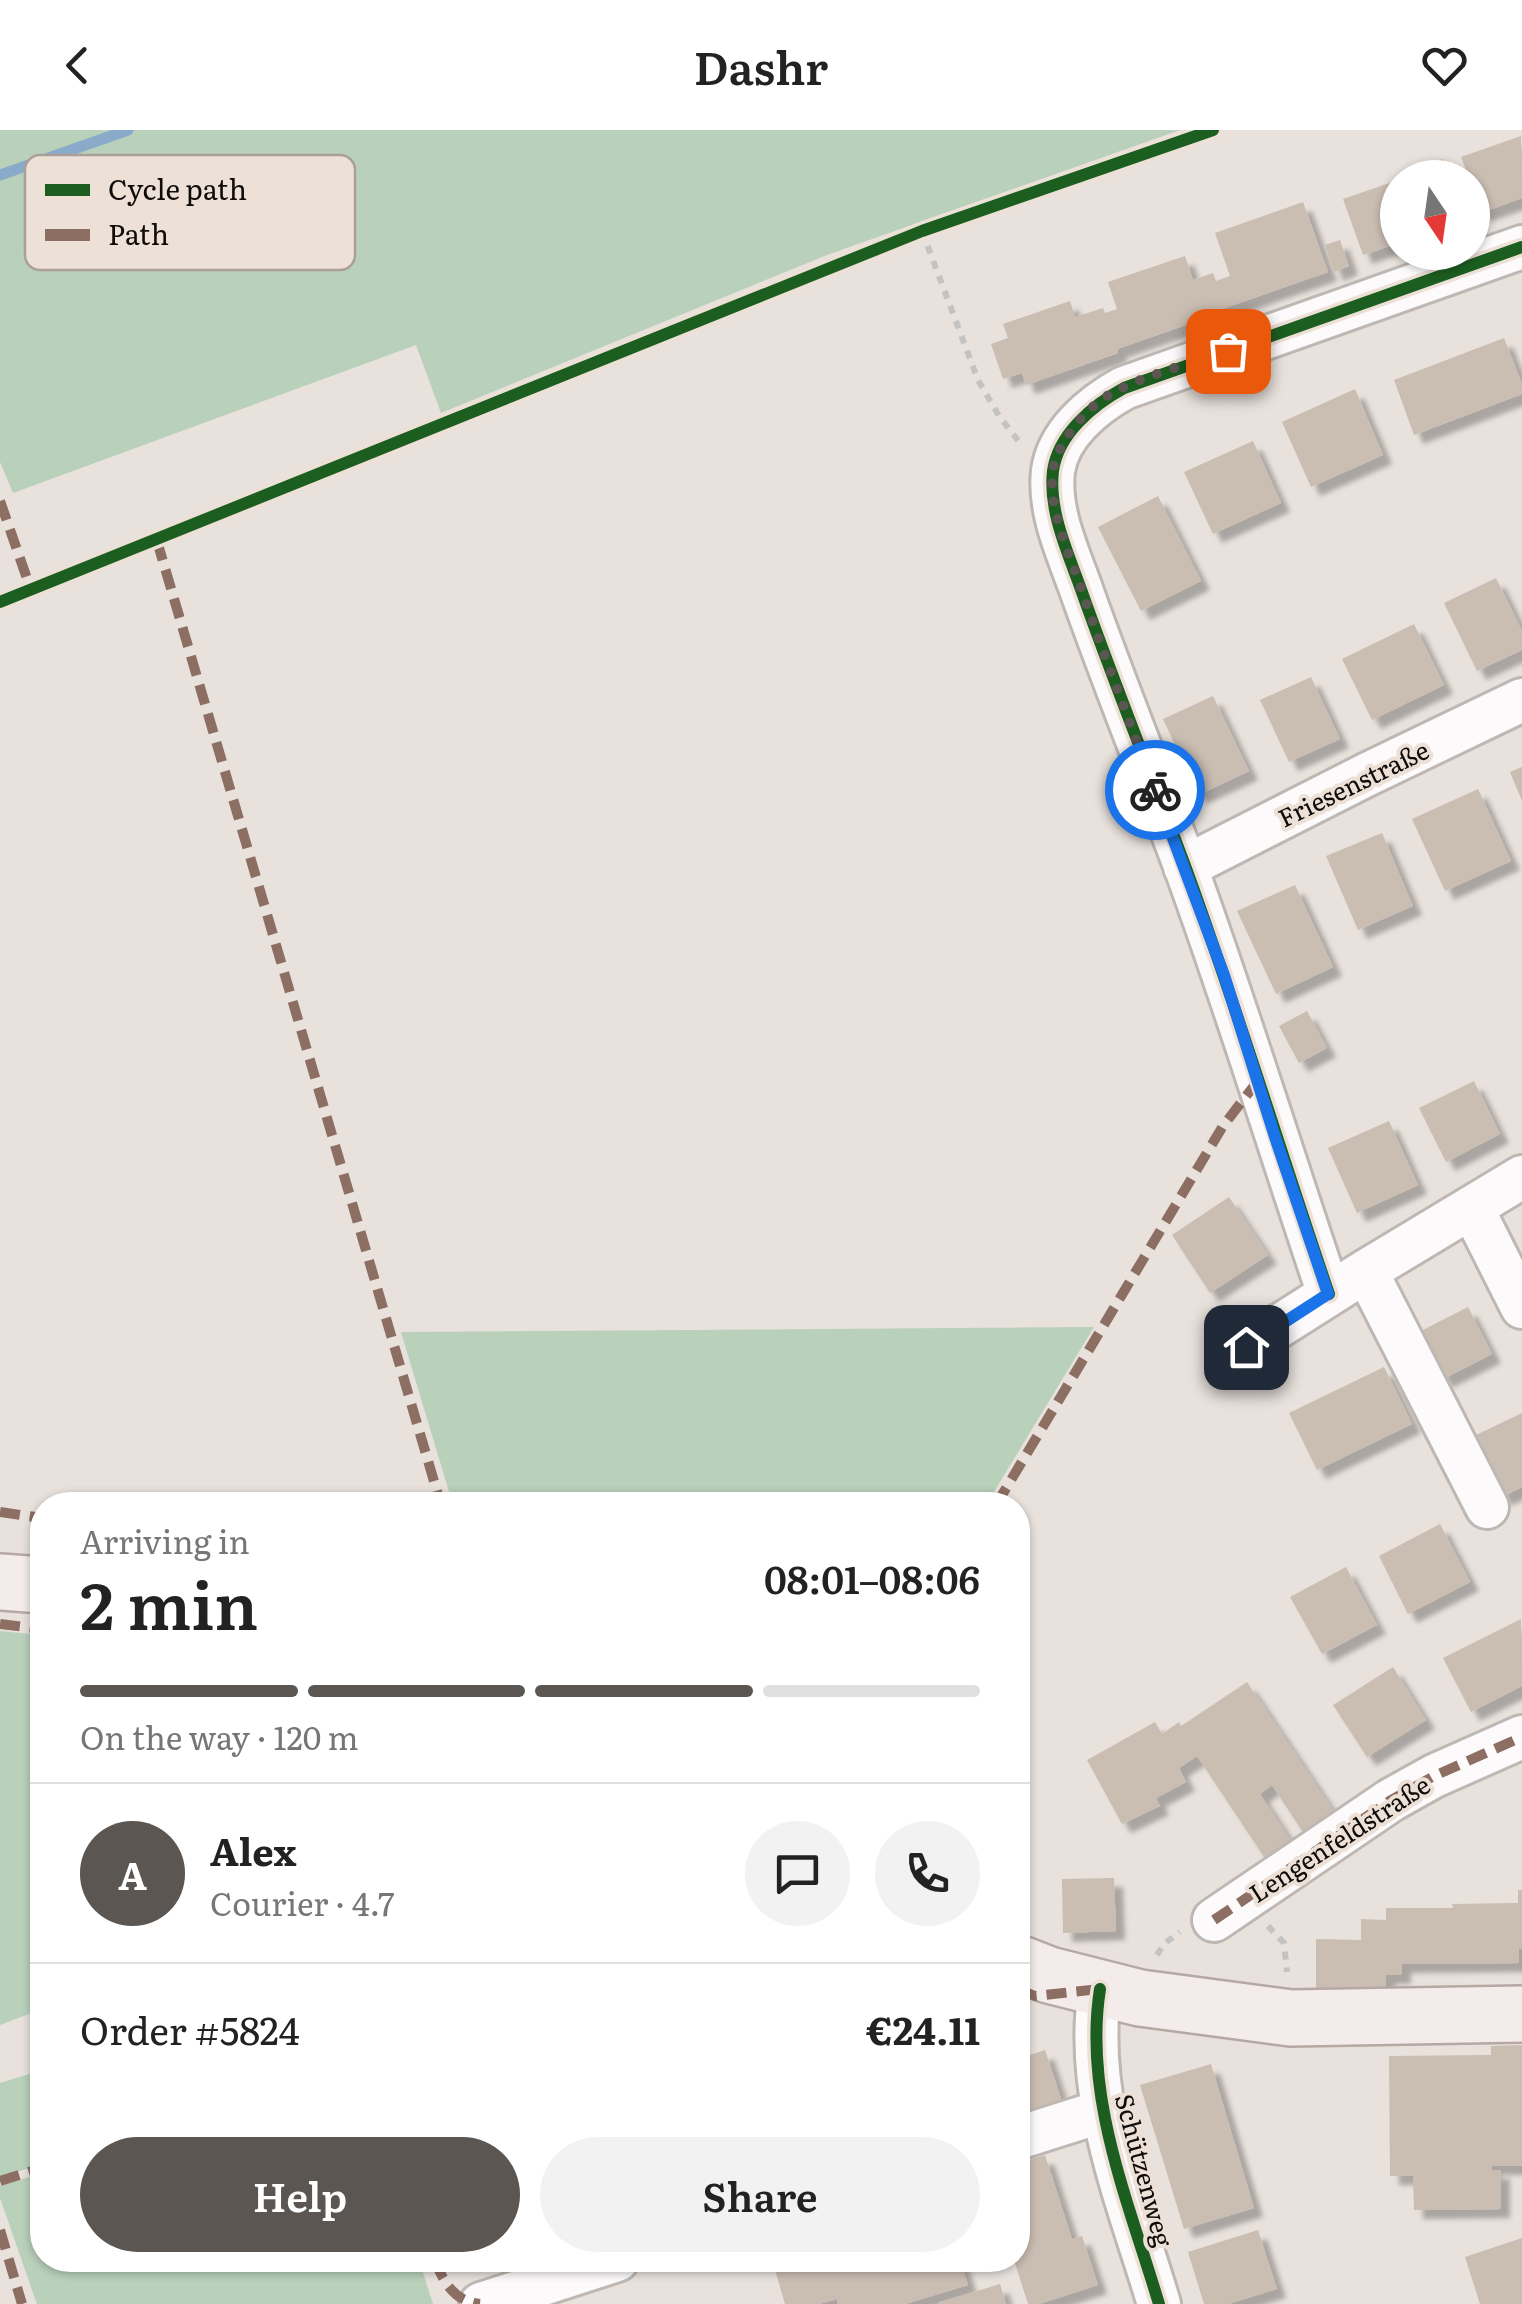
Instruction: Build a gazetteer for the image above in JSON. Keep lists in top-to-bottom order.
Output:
{
  "streets": {
    "street": ["Friesenstraße", "Lengenfeldstraße", "Schützenweg"]
  },
  "legend": ["Cycle path", "Path"],
  "north": "bottom",
  "page": {
    "header": "Dashr",
    "heading": ["2 min", "Arriving in", "08:01–08:06"],
    "panel": [
      "Alex",
      "Courier · 4.7",
      "Order #5824",
      "€24.11"
    ],
    "bar": "On the way · 120 m",
    "round": "A",
    "buttons": ["Help", "Share"]
  }
}
